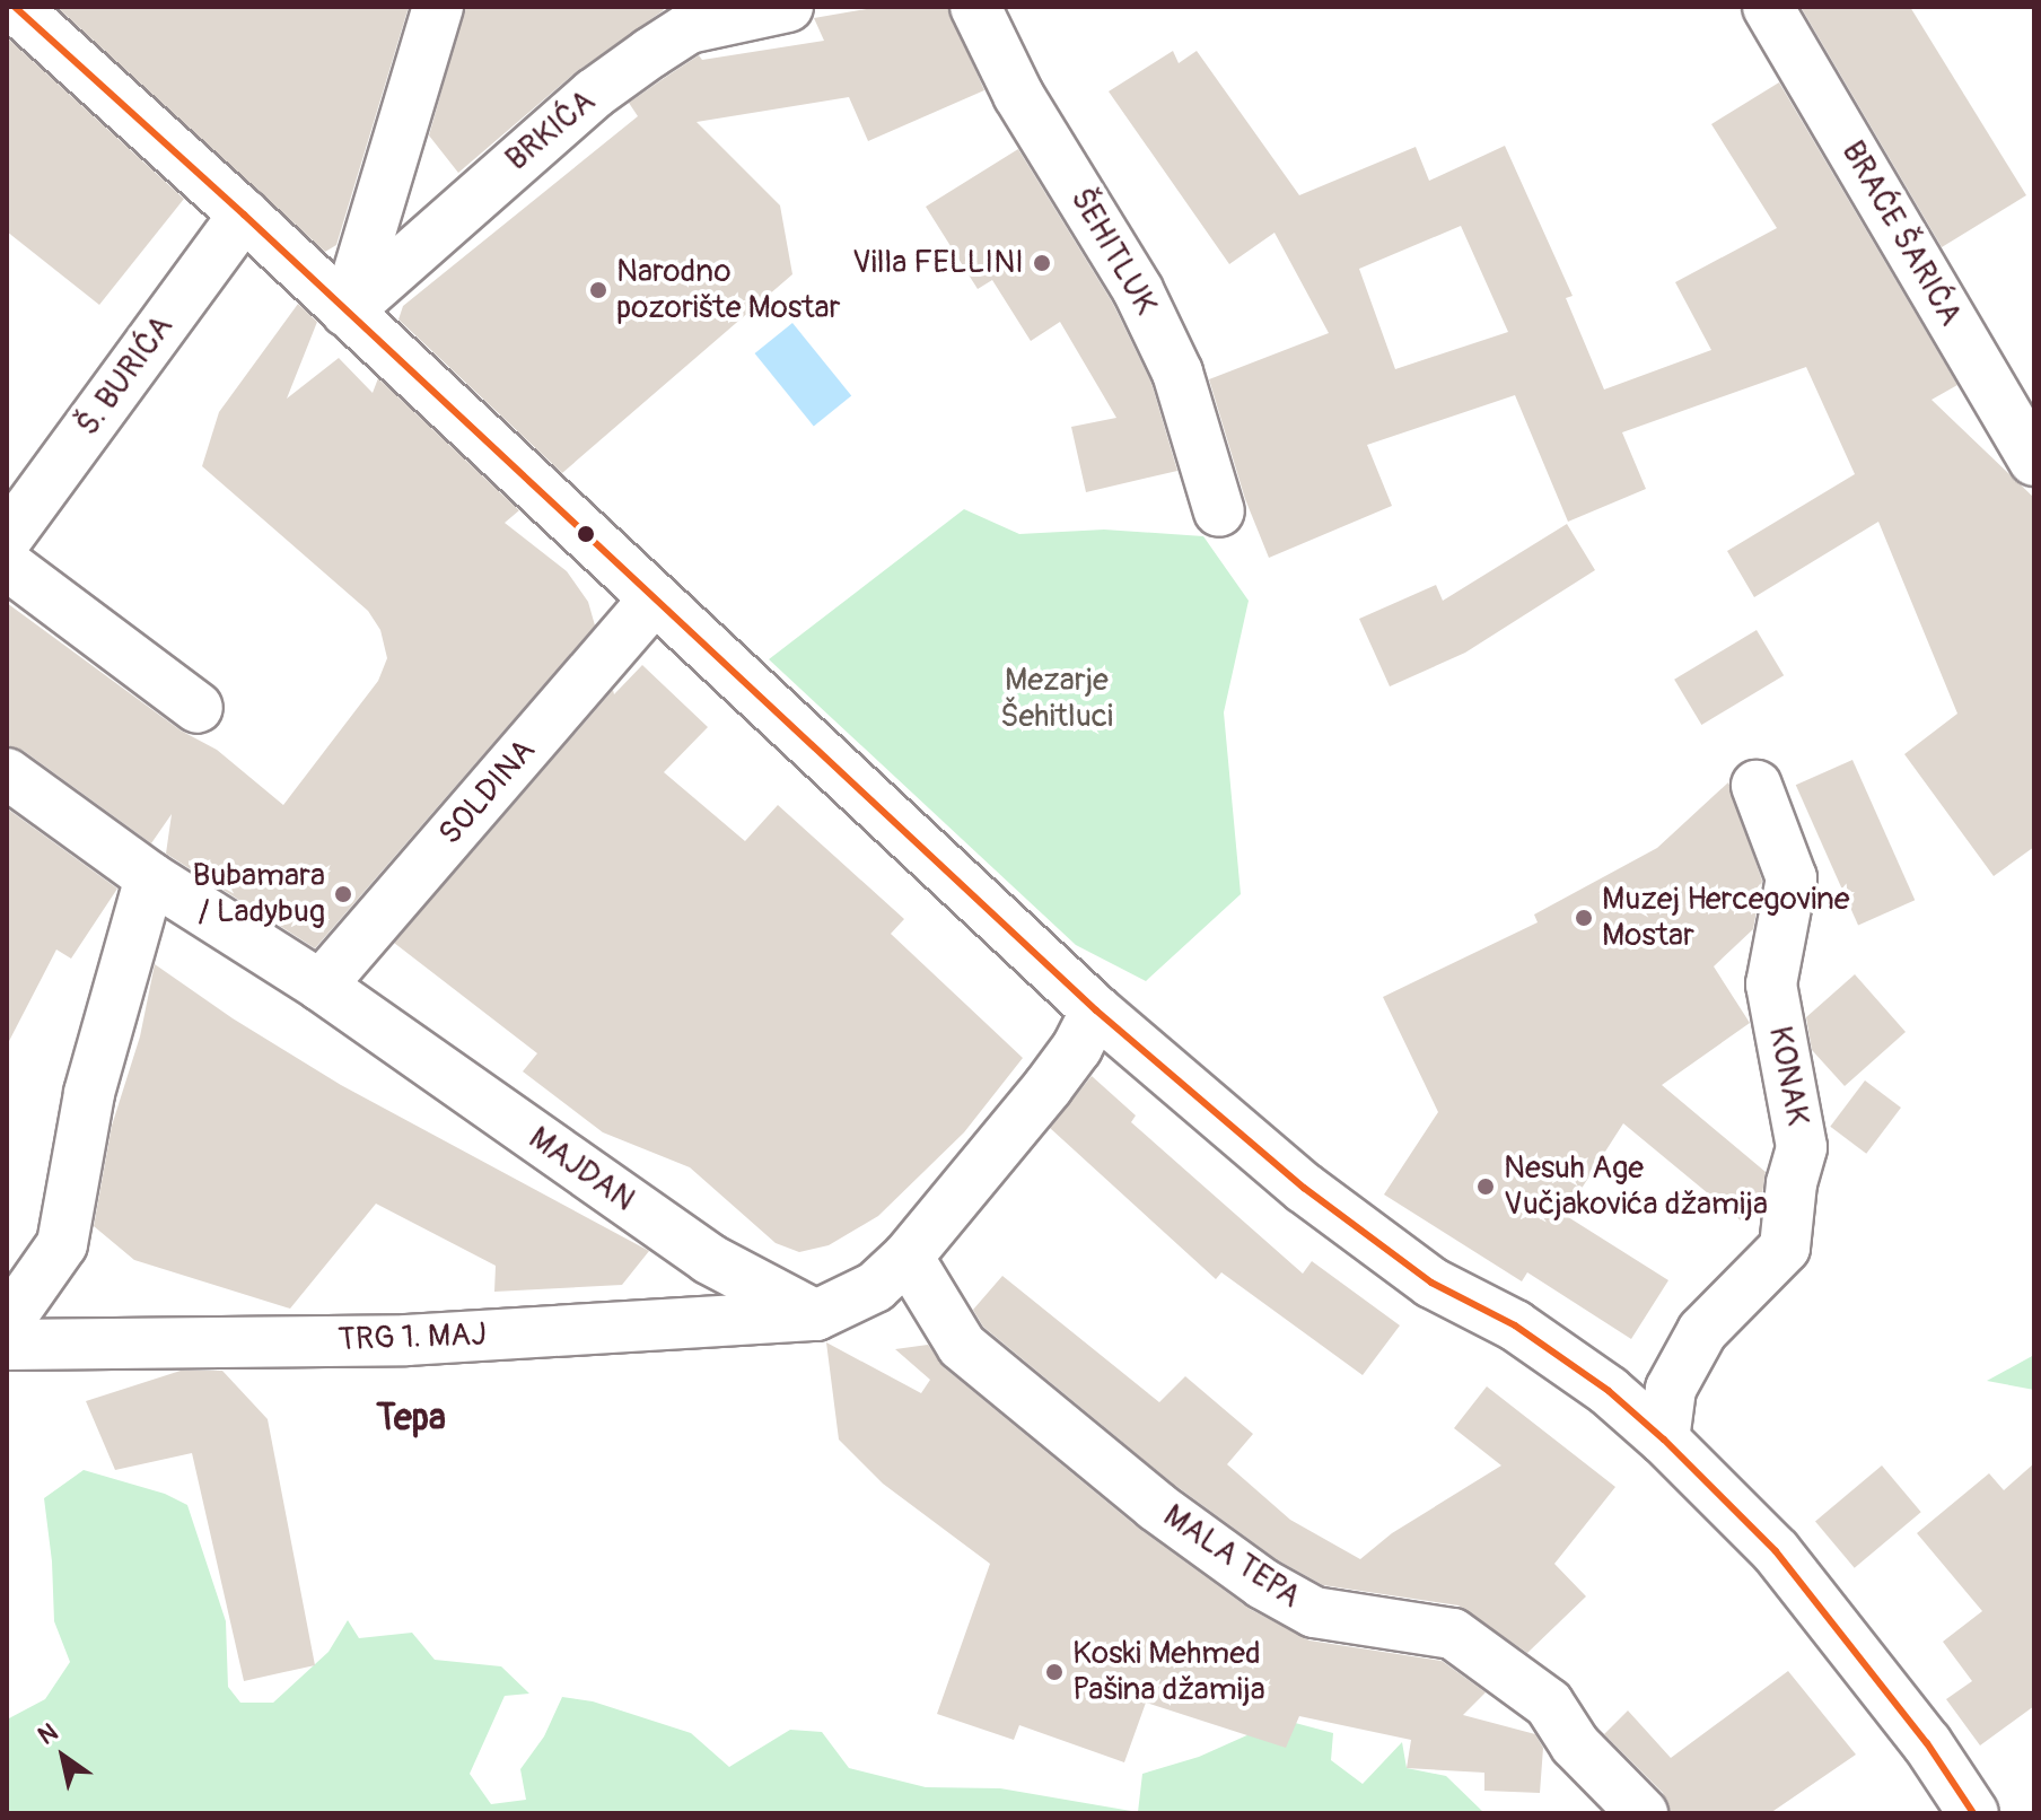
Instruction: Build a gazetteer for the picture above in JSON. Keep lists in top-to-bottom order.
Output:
{
  "streets": {
    "street": [
      "BRKIĆA",
      "BRAĆE ŠARIĆA",
      "ŠEHITLUK",
      "Š. BURIĆA",
      "SOLDINA",
      "KONAK",
      "MAJDAN",
      "TRG 1. MAJ",
      "MALA TEPA"
    ]
  },
  "crossings": [
    ["SOLDINA", "MAJDAN"],
    ["MAJDAN", "TRG 1. MAJ"]
  ],
  "districts": ["Tepa"],
  "parks": ["Mezarje Šehitluci"],
  "places": [
    "Villa FELLINI",
    "Narodno pozorište Mostar",
    "Bubamara / Ladybug",
    "Muzej Hercegovine Mostar",
    "Nesuh Age Vučjakovića džamija",
    "Koski Mehmed Pašina džamija"
  ],
  "north": "top left"
}
